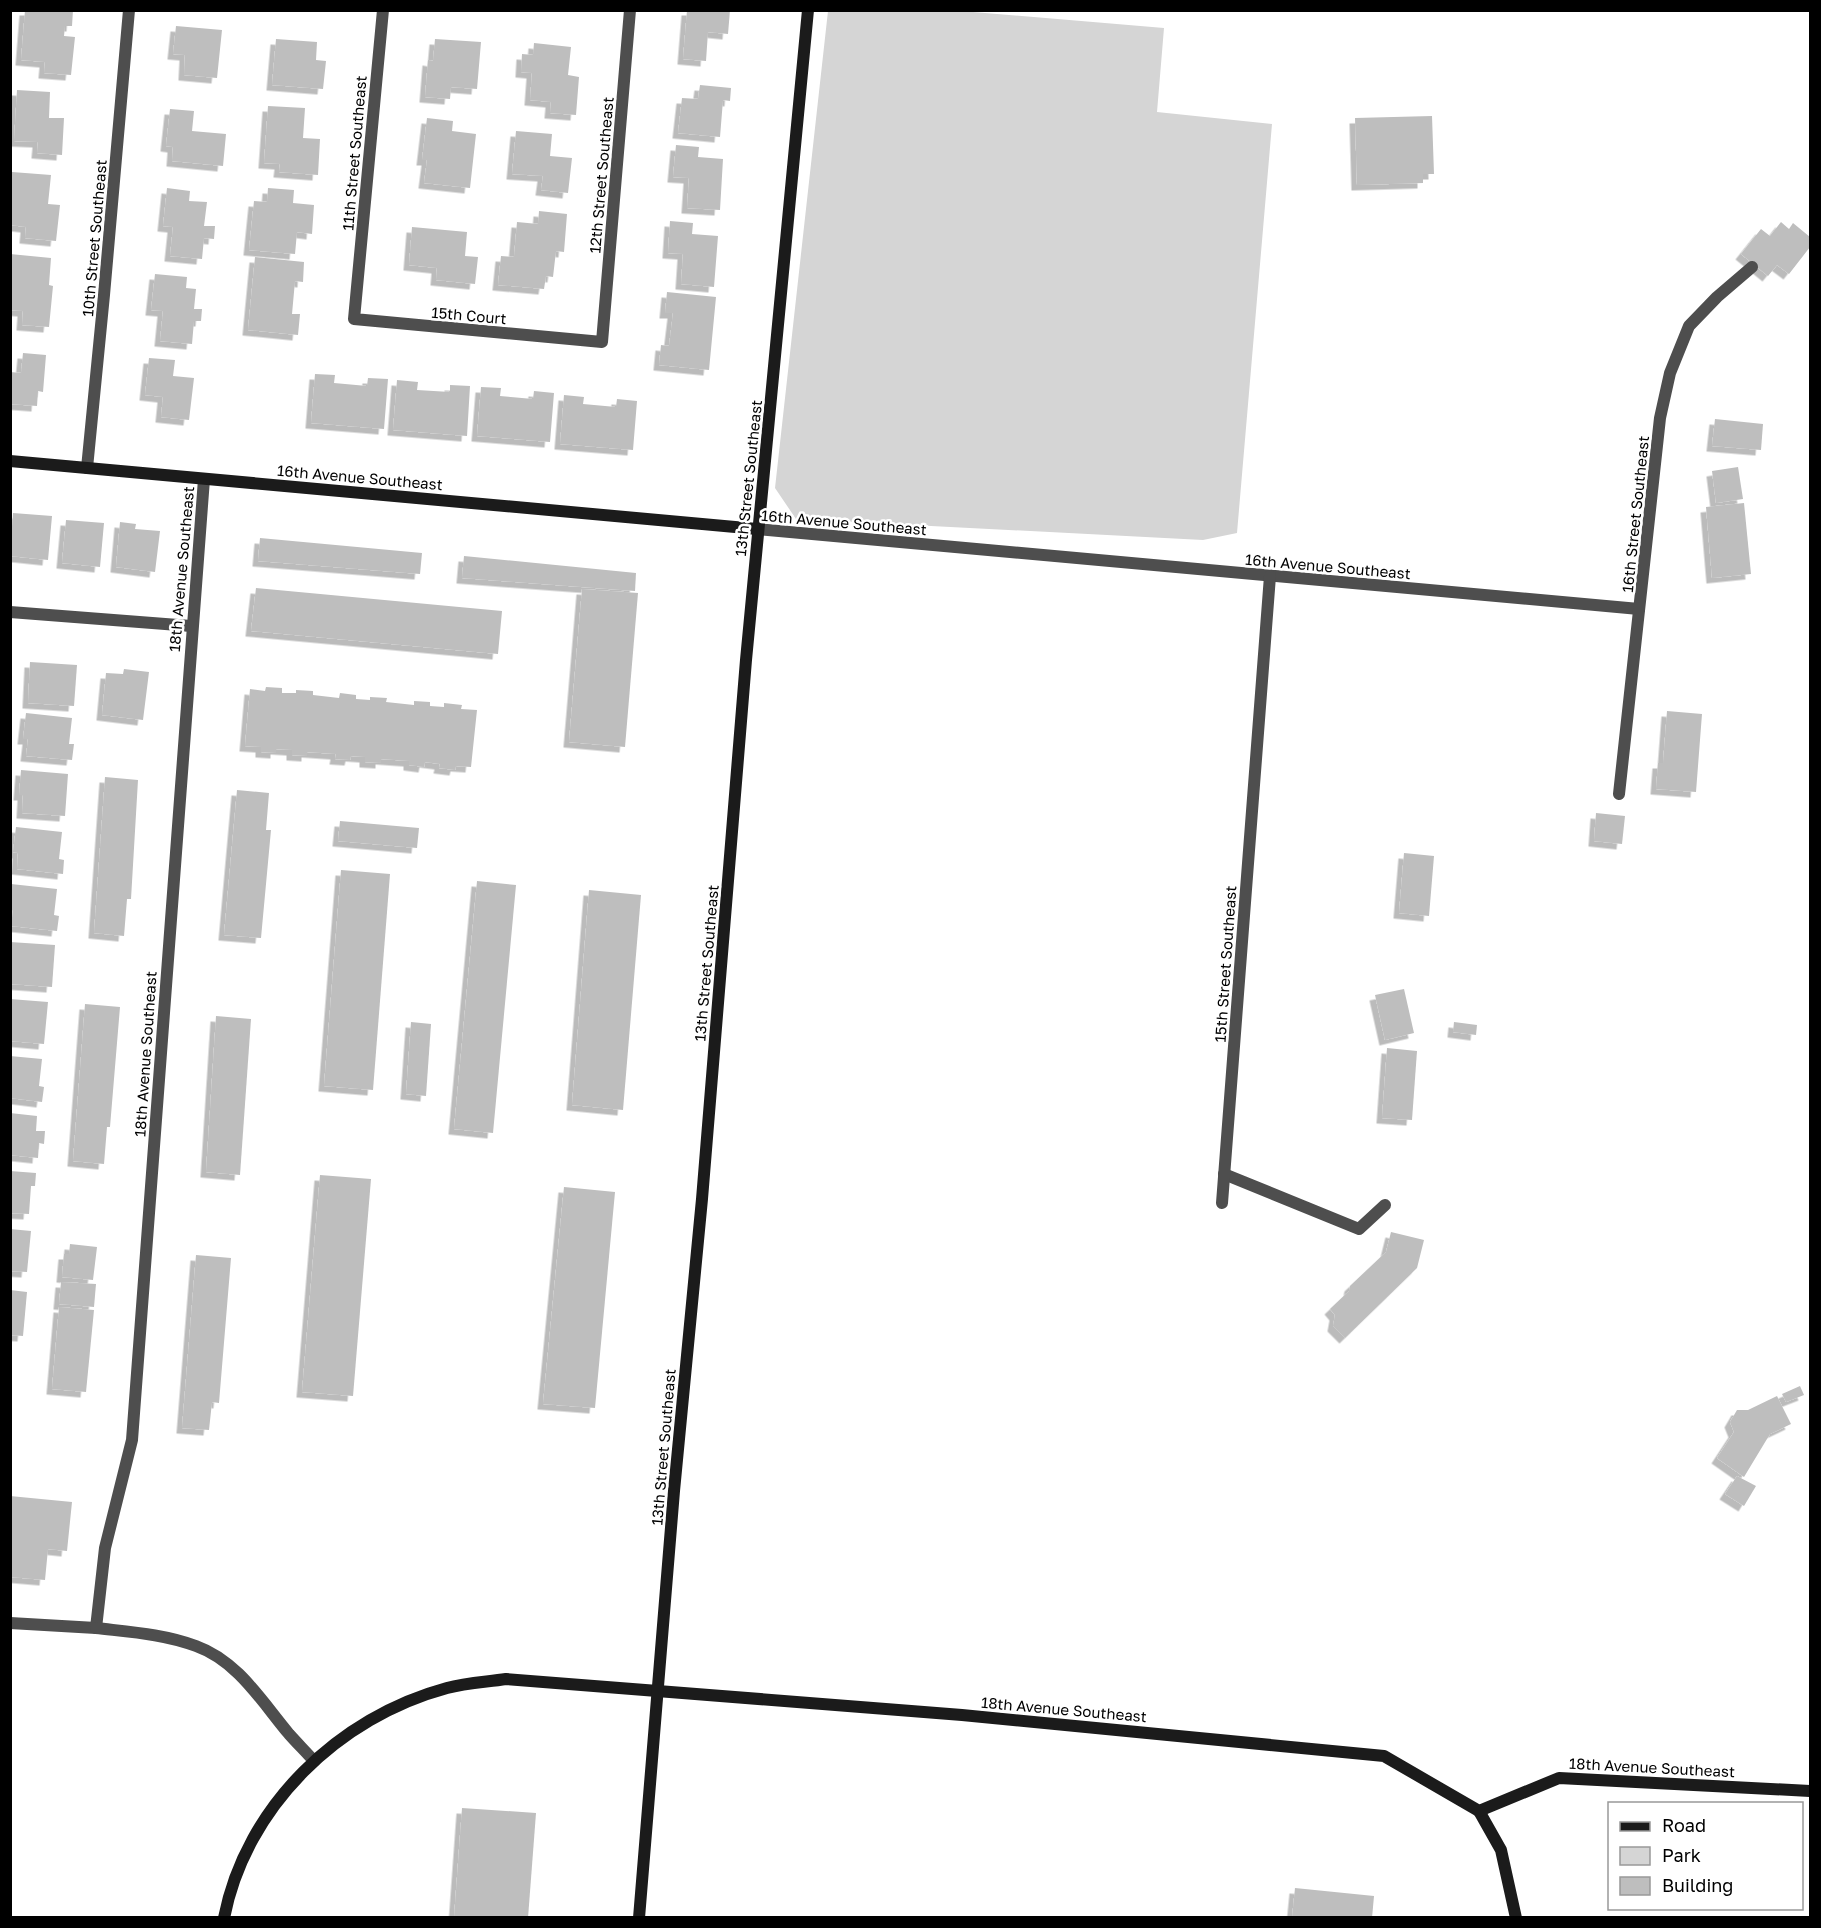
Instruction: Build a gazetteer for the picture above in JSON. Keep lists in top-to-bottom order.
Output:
{
  "streets": {
    "street": [
      "11th Street Southeast",
      "12th Street Southeast",
      "10th Street Southeast",
      "15th Court",
      "16th Avenue Southeast",
      "13th Street Southeast",
      "16th Street Southeast",
      "18th Avenue Southeast",
      "15th Street Southeast"
    ]
  },
  "crossings": [
    ["11th Street Southeast", "15th Court"],
    ["12th Street Southeast", "15th Court"],
    ["10th Street Southeast", "16th Avenue Southeast"],
    ["16th Avenue Southeast", "13th Street Southeast"],
    ["16th Avenue Southeast", "16th Street Southeast"],
    ["16th Avenue Southeast", "18th Avenue Southeast"],
    ["16th Avenue Southeast", "15th Street Southeast"],
    ["13th Street Southeast", "18th Avenue Southeast"]
  ],
  "legend": ["Road", "Park", "Building"]
}
